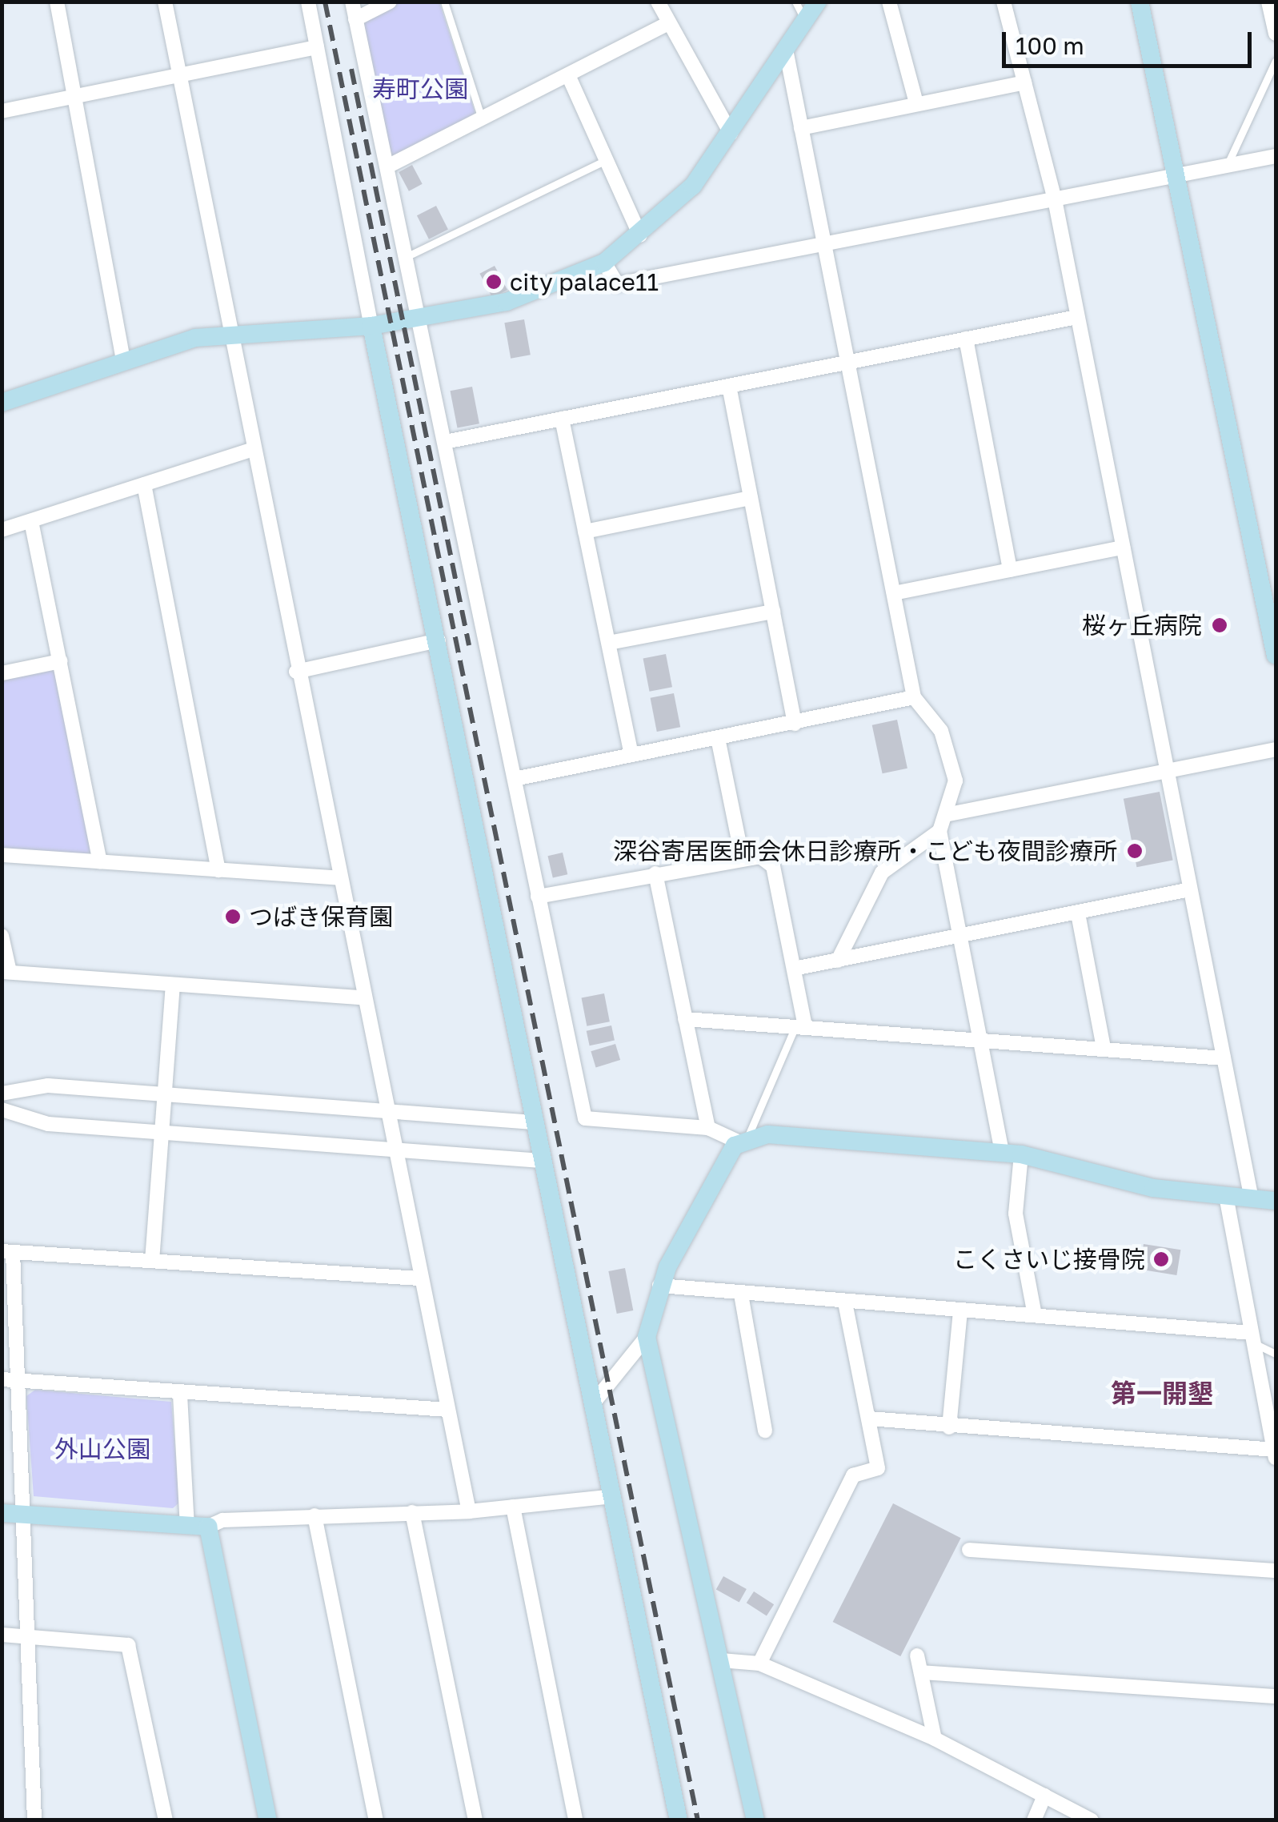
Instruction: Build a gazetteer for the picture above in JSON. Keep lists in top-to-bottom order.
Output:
{
  "districts": ["第一開墾"],
  "parks": ["寿町公園", "外山公園"],
  "places": [
    "city palace11",
    "桜ヶ丘病院",
    "深谷寄居医師会休日診療所・こども夜間診療所",
    "つばき保育園",
    "こくさいじ接骨院"
  ],
  "scale_bar": "100 m"
}
